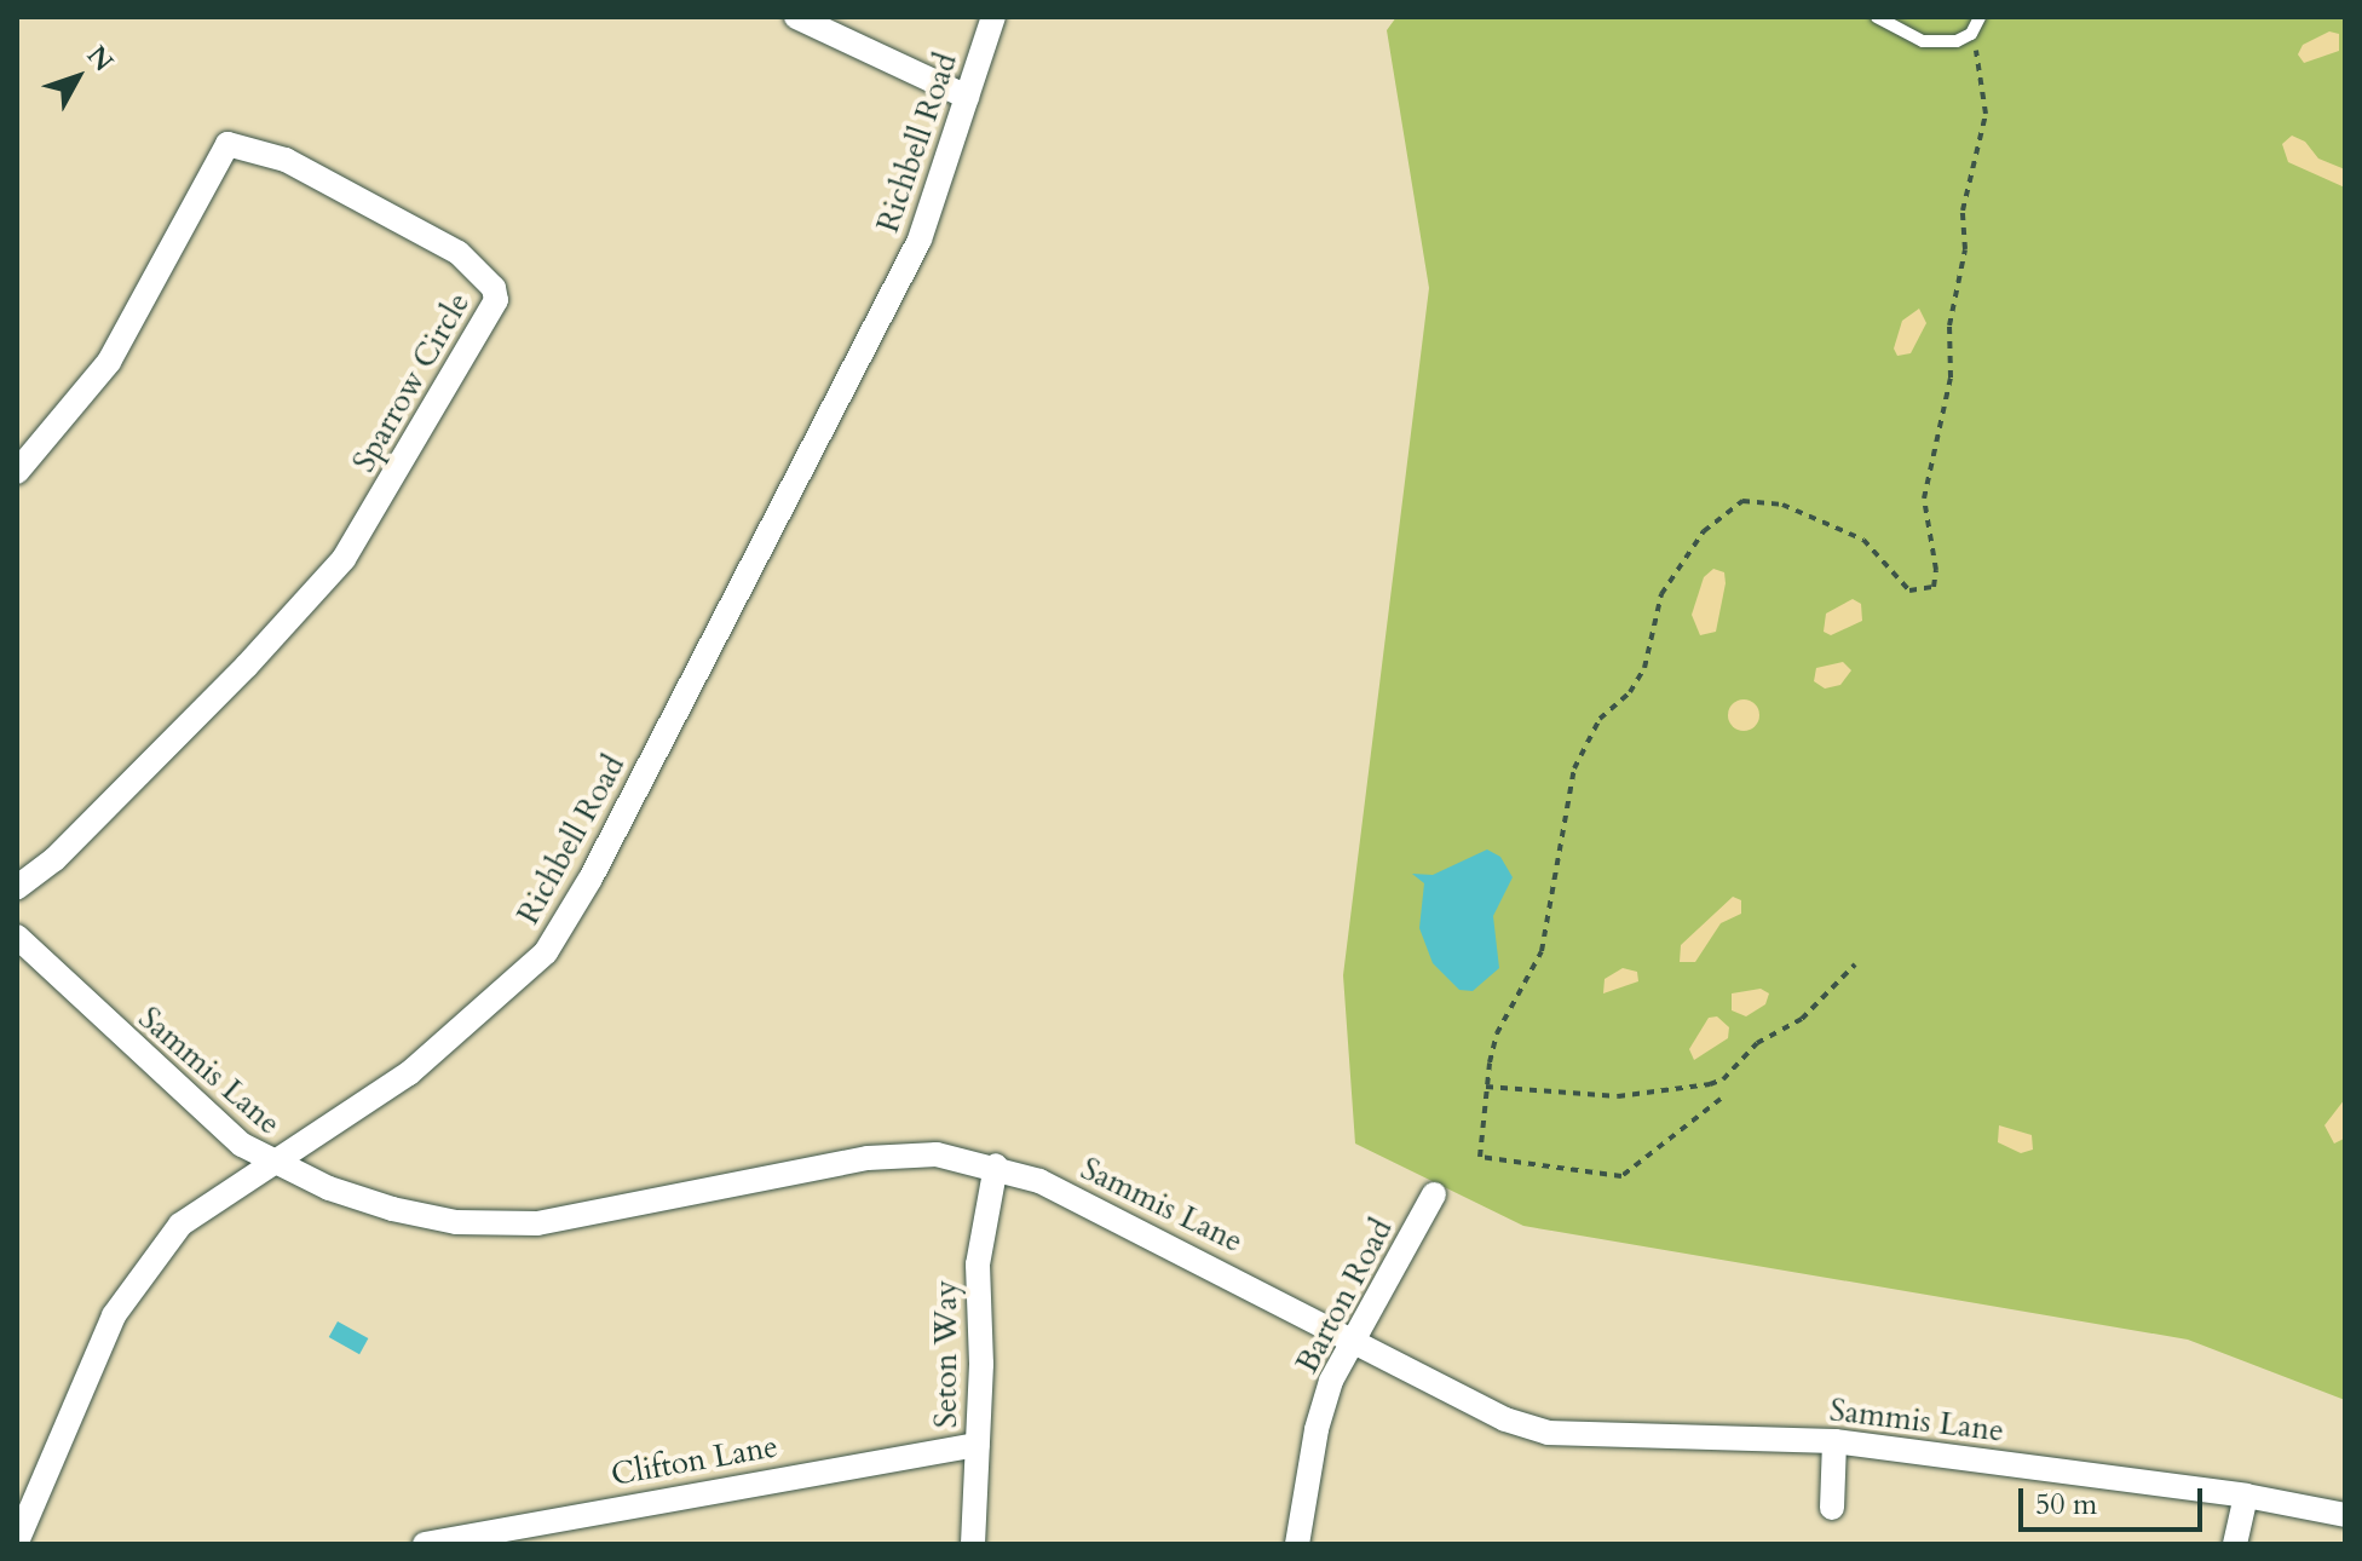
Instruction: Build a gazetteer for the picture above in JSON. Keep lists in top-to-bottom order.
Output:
{
  "streets": {
    "street": [
      "Richbell Road",
      "Sparrow Circle",
      "Sammis Lane",
      "Barton Road",
      "Seton Way",
      "Clifton Lane"
    ]
  },
  "crossings": [
    ["Richbell Road", "Sammis Lane"],
    ["Sammis Lane", "Barton Road"],
    ["Sammis Lane", "Seton Way"],
    ["Seton Way", "Clifton Lane"]
  ],
  "scale_bar": "50 m",
  "north": "top right"
}
